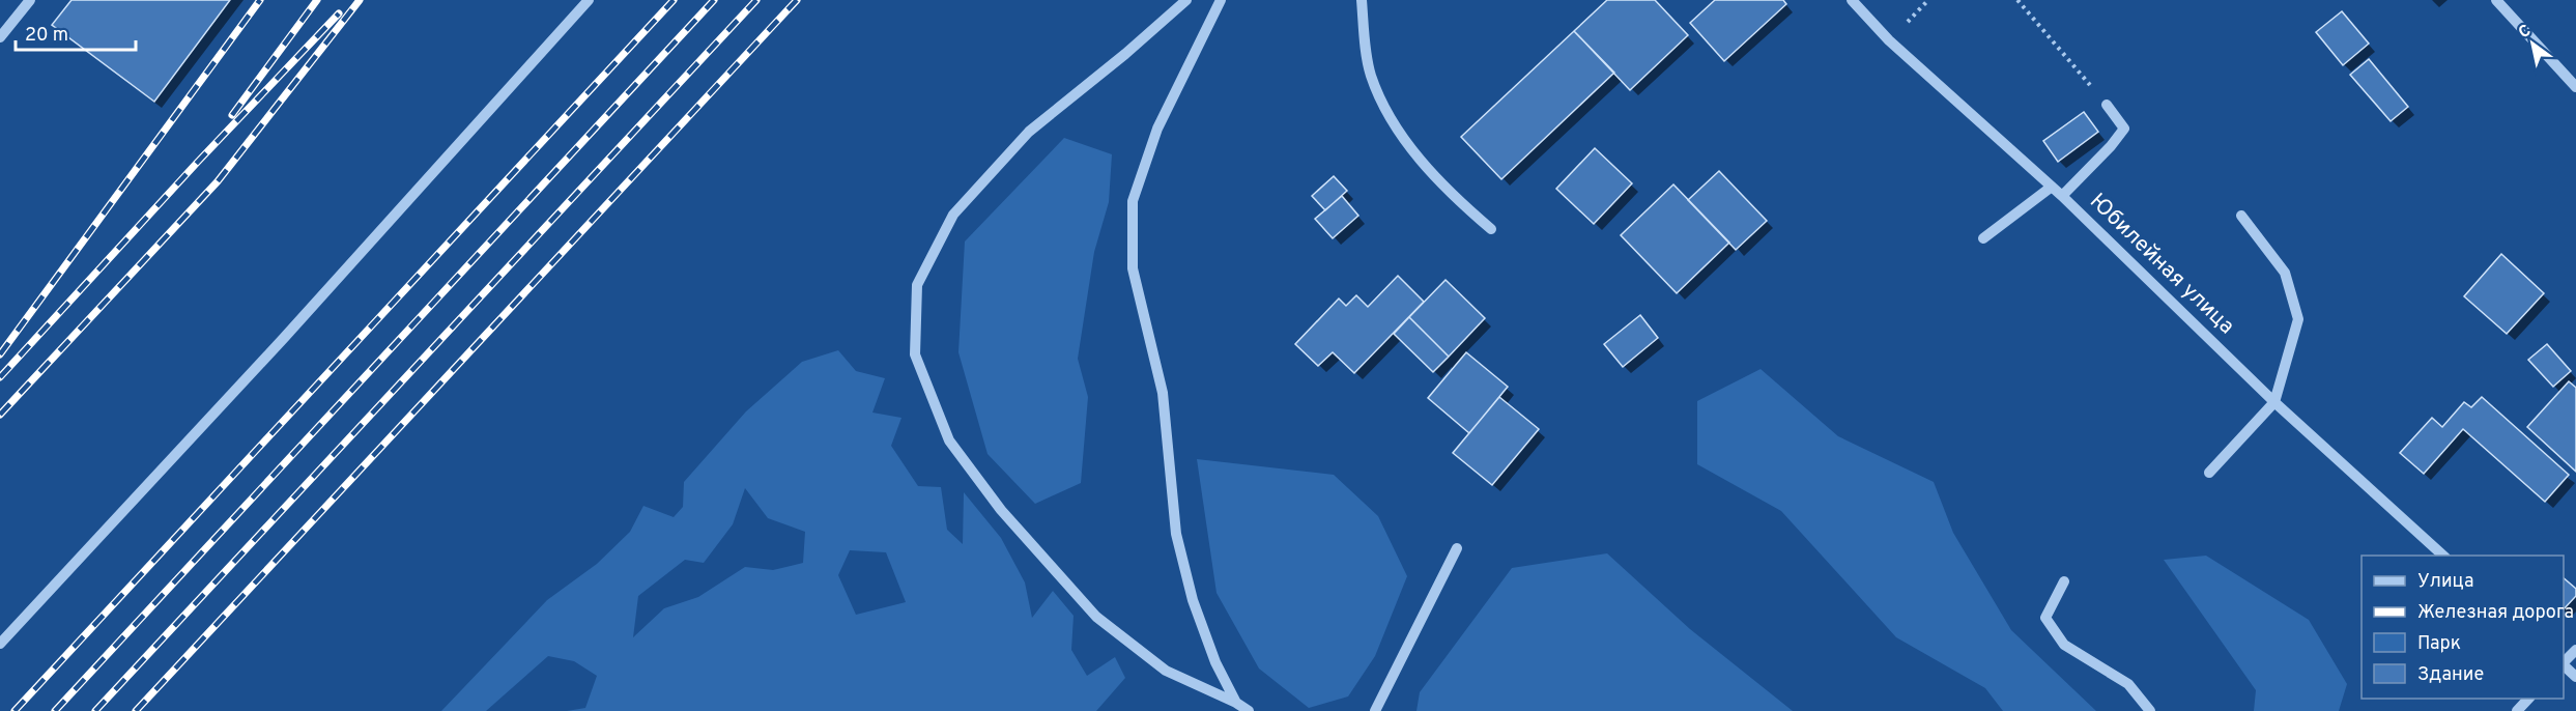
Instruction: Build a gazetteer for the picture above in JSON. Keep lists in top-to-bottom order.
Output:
{
  "streets": {
    "street": ["Юбилейная улица"]
  },
  "legend": [
    "Улица",
    "Железная дорога",
    "Парк",
    "Здание"
  ],
  "scale_bar": "20 m",
  "north": "top left"
}
